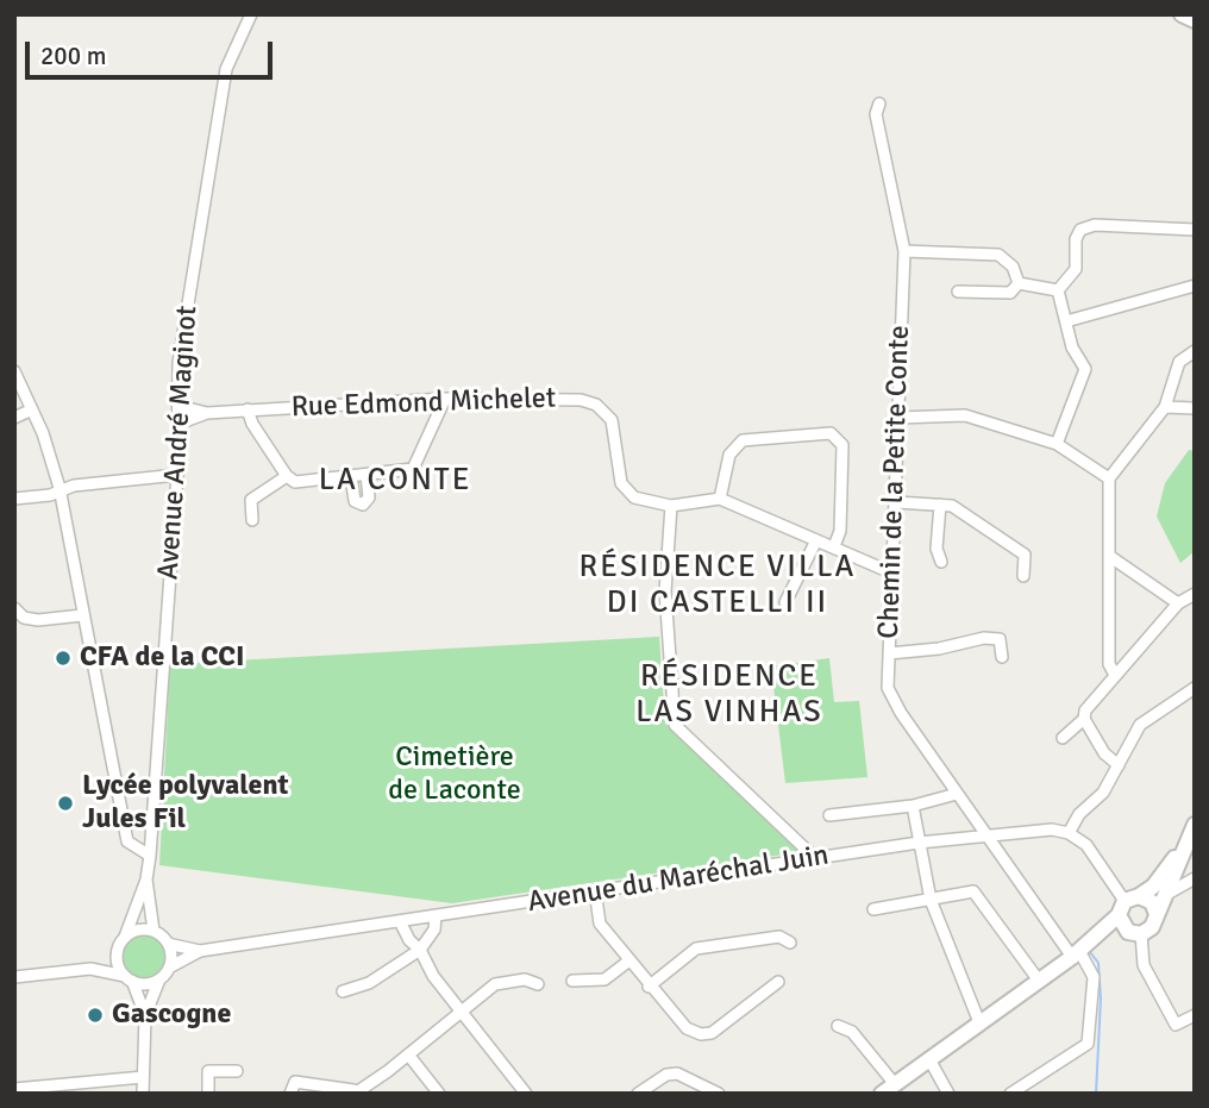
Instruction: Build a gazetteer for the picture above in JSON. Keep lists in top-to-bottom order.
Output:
{
  "streets": {
    "street": [
      "Rue Edmond Michelet",
      "Avenue André Maginot",
      "Chemin de la Petite Conte",
      "Avenue du Maréchal Juin"
    ]
  },
  "crossings": [
    ["Rue Edmond Michelet", "Avenue André Maginot"],
    ["Avenue André Maginot", "Avenue du Maréchal Juin"],
    ["Chemin de la Petite Conte", "Avenue du Maréchal Juin"]
  ],
  "districts": ["LA CONTE", "RÉSIDENCE VILLA DI CASTELLI II", "RÉSIDENCE LAS VINHAS"],
  "parks": ["Cimetière de Laconte"],
  "places": ["CFA de la CCI", "Lycée polyvalent Jules Fil", "Gascogne"],
  "scale_bar": "200 m"
}
